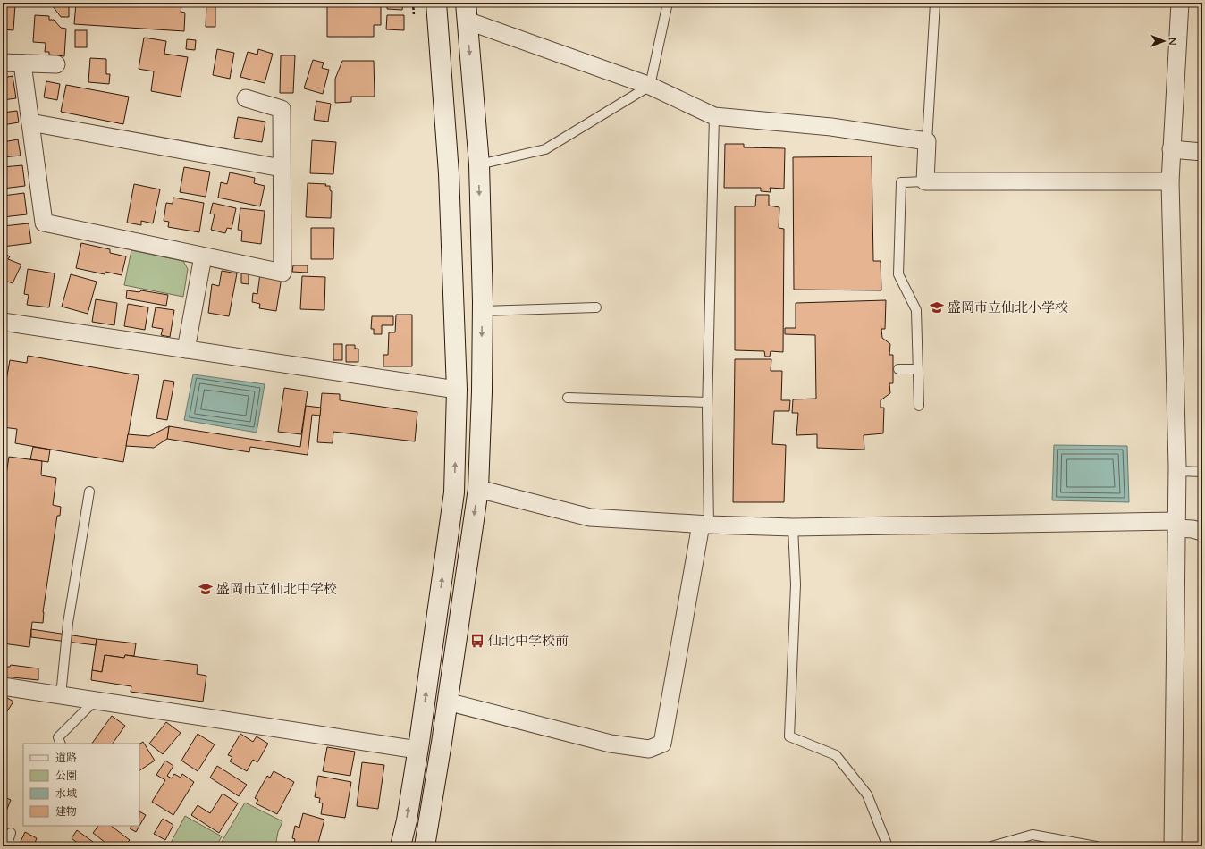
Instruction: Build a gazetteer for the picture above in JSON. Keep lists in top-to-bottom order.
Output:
{
  "places": {
    "school or university": ["盛岡市立仙北小学校", "盛岡市立仙北中学校"],
    "bus stop": ["仙北中学校前"]
  },
  "legend": [
    "道路",
    "公園",
    "水域",
    "建物"
  ],
  "north": "right"
}
